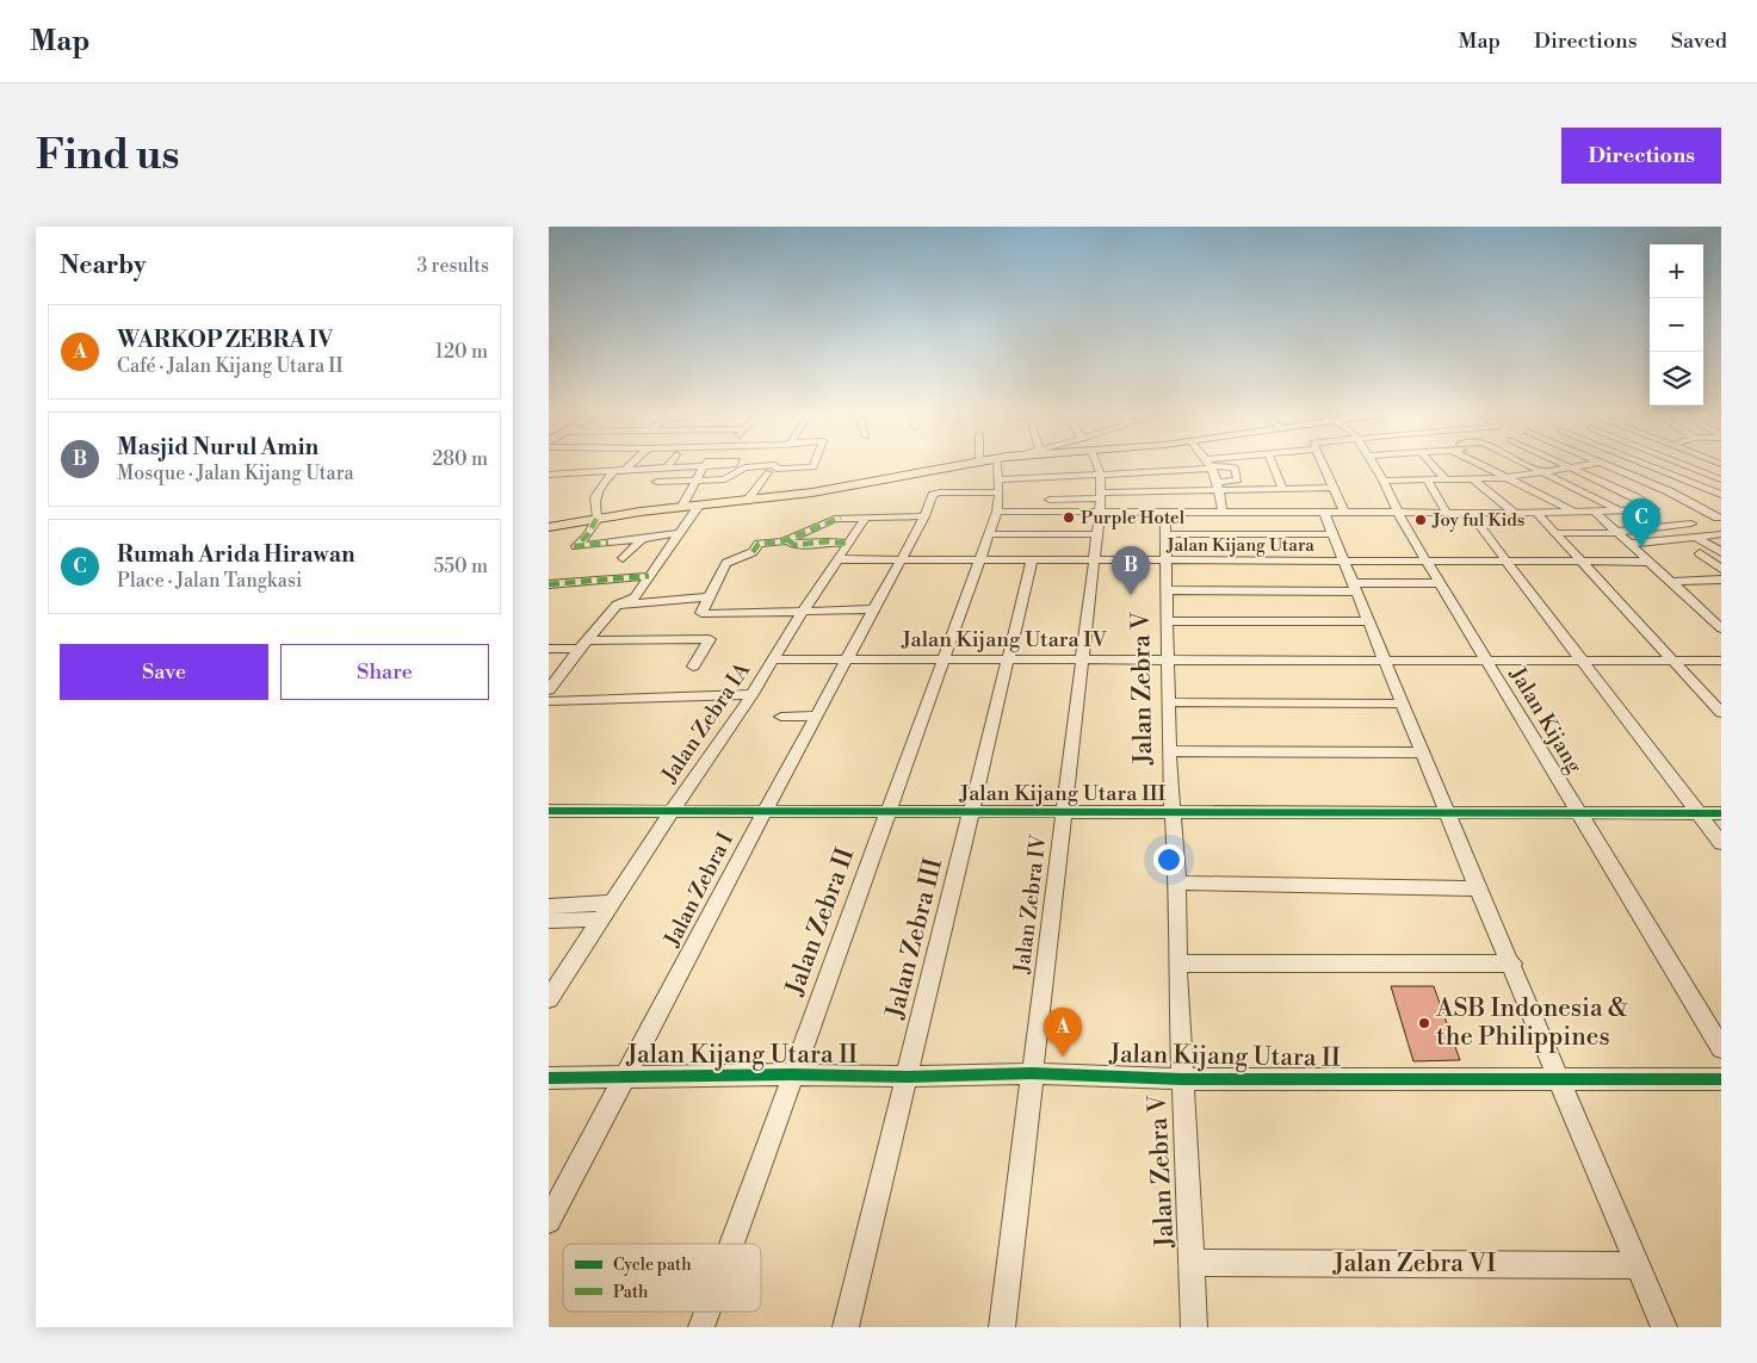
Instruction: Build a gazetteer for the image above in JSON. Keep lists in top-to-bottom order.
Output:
{
  "streets": {
    "street": [
      "Jalan Kijang Utara",
      "Jalan Kijang Utara IV",
      "Jalan Zebra V",
      "Jalan Kijang",
      "Jalan Zebra IA",
      "Jalan Kijang Utara III",
      "Jalan Zebra I",
      "Jalan Zebra IV",
      "Jalan Zebra II",
      "Jalan Zebra III",
      "Jalan Kijang Utara II",
      "Jalan Zebra VI"
    ]
  },
  "crossings": [
    ["Jalan Kijang Utara", "Jalan Zebra V"],
    ["Jalan Kijang Utara", "Jalan Kijang"],
    ["Jalan Kijang Utara", "Jalan Zebra IA"],
    ["Jalan Kijang Utara", "Jalan Zebra I"],
    ["Jalan Kijang Utara", "Jalan Zebra IV"],
    ["Jalan Kijang Utara", "Jalan Zebra II"],
    ["Jalan Kijang Utara", "Jalan Zebra III"],
    ["Jalan Kijang Utara IV", "Jalan Zebra V"],
    ["Jalan Kijang Utara IV", "Jalan Kijang"],
    ["Jalan Kijang Utara IV", "Jalan Zebra IA"],
    ["Jalan Kijang Utara IV", "Jalan Zebra I"],
    ["Jalan Kijang Utara IV", "Jalan Zebra IV"],
    ["Jalan Kijang Utara IV", "Jalan Zebra II"],
    ["Jalan Kijang Utara IV", "Jalan Zebra III"],
    ["Jalan Zebra V", "Jalan Kijang Utara III"],
    ["Jalan Zebra V", "Jalan Kijang Utara II"],
    ["Jalan Zebra V", "Jalan Zebra VI"],
    ["Jalan Kijang", "Jalan Kijang Utara III"],
    ["Jalan Zebra IA", "Jalan Kijang Utara III"],
    ["Jalan Kijang Utara III", "Jalan Zebra I"],
    ["Jalan Kijang Utara III", "Jalan Zebra IV"],
    ["Jalan Kijang Utara III", "Jalan Zebra II"],
    ["Jalan Kijang Utara III", "Jalan Zebra III"],
    ["Jalan Zebra I", "Jalan Zebra II"],
    ["Jalan Zebra I", "Jalan Kijang Utara II"],
    ["Jalan Zebra IV", "Jalan Kijang Utara II"],
    ["Jalan Zebra II", "Jalan Kijang Utara II"],
    ["Jalan Zebra III", "Jalan Kijang Utara II"]
  ],
  "places": ["Purple Hotel", "Joy ful Kids", "ASB Indonesia & the Philippines"],
  "legend": ["Cycle path", "Path"],
  "page": {
    "header": "Map",
    "nav": ["Map", "Directions", "Saved"],
    "buttons": [
      "Directions",
      ["Save", "Share"]
    ],
    "title": "Find us",
    "heading": ["Nearby", "3 results"],
    "map_buttons": ["+", "−"],
    "list": [
      {
        "mark": "A",
        "name": "WARKOP ZEBRA IV",
        "note": "Café · Jalan Kijang Utara II",
        "value": "120 m"
      },
      {
        "mark": "B",
        "name": "Masjid Nurul Amin",
        "note": "Mosque · Jalan Kijang Utara",
        "value": "280 m"
      },
      {
        "mark": "C",
        "name": "Rumah Arida Hirawan",
        "note": "Place · Jalan Tangkasi",
        "value": "550 m"
      }
    ],
    "pins": ["C", "B", "A"]
  }
}
